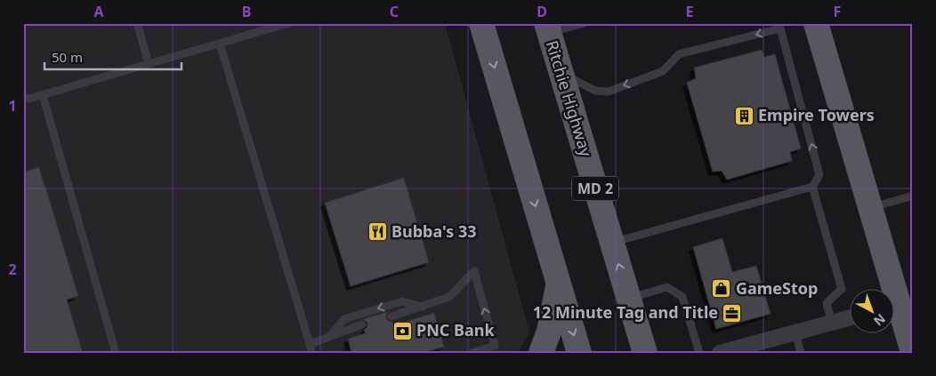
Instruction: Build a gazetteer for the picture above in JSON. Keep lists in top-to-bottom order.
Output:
{
  "streets": {
    "main road": ["Ritchie Highway", "MD 2"]
  },
  "places": {
    "building": ["Empire Towers"],
    "restaurant": ["Bubba's 33"],
    "shop": ["GameStop"],
    "office": ["12 Minute Tag and Title"],
    "bank": ["PNC Bank"]
  },
  "scale_bar": "50 m",
  "north": "bottom right",
  "grid": {
    "columns": [
      "A",
      "B",
      "C",
      "D",
      "E",
      "F"
    ],
    "rows": ["1", "2"]
  }
}
